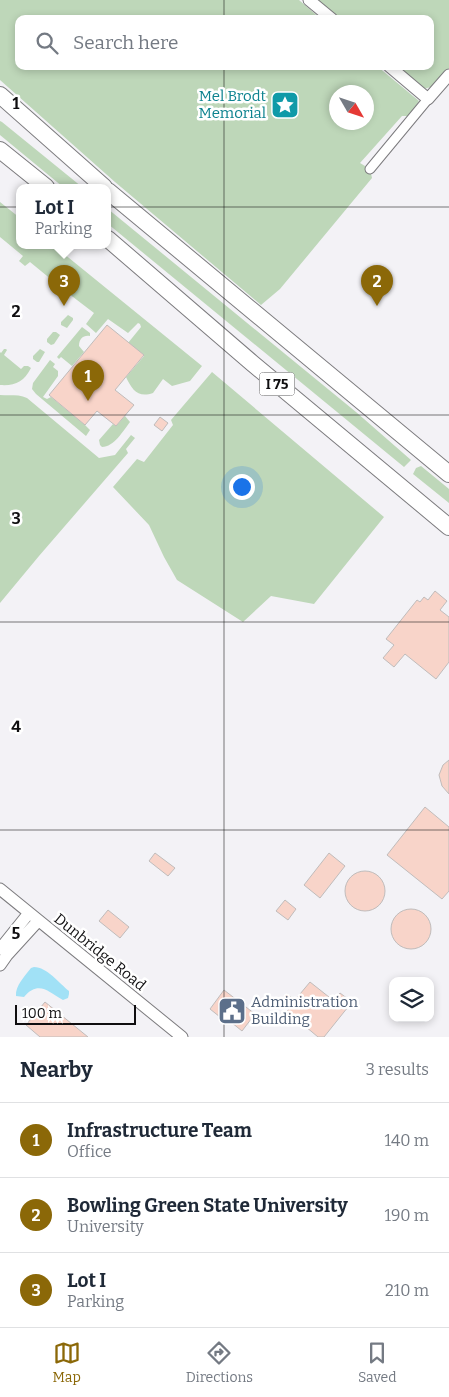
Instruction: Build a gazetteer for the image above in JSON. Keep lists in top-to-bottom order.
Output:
{
  "streets": {
    "highway": ["I 75"],
    "street": ["Dunbridge Road"]
  },
  "places": {
    "place": ["Mel Brodt Memorial"],
    "public building": ["Administration Building"]
  },
  "scale_bar": "100 m",
  "north": "bottom right",
  "page": {
    "search": "Search here",
    "popup": ["Lot I", "Parking"],
    "pins": ["2", "3", "1"],
    "scale": "100 m",
    "heading": ["Nearby", "3 results"],
    "list": [
      {
        "mark": "1",
        "name": "Infrastructure Team",
        "note": "Office",
        "value": "140 m"
      },
      {
        "mark": "2",
        "name": "Bowling Green State University",
        "note": "University",
        "value": "190 m"
      },
      {
        "mark": "3",
        "name": "Lot I",
        "note": "Parking",
        "value": "210 m"
      }
    ],
    "nav": ["Map", "Directions", "Saved"]
  },
  "grid": {
    "rows": [
      "1",
      "2",
      "3",
      "4",
      "5"
    ]
  }
}
